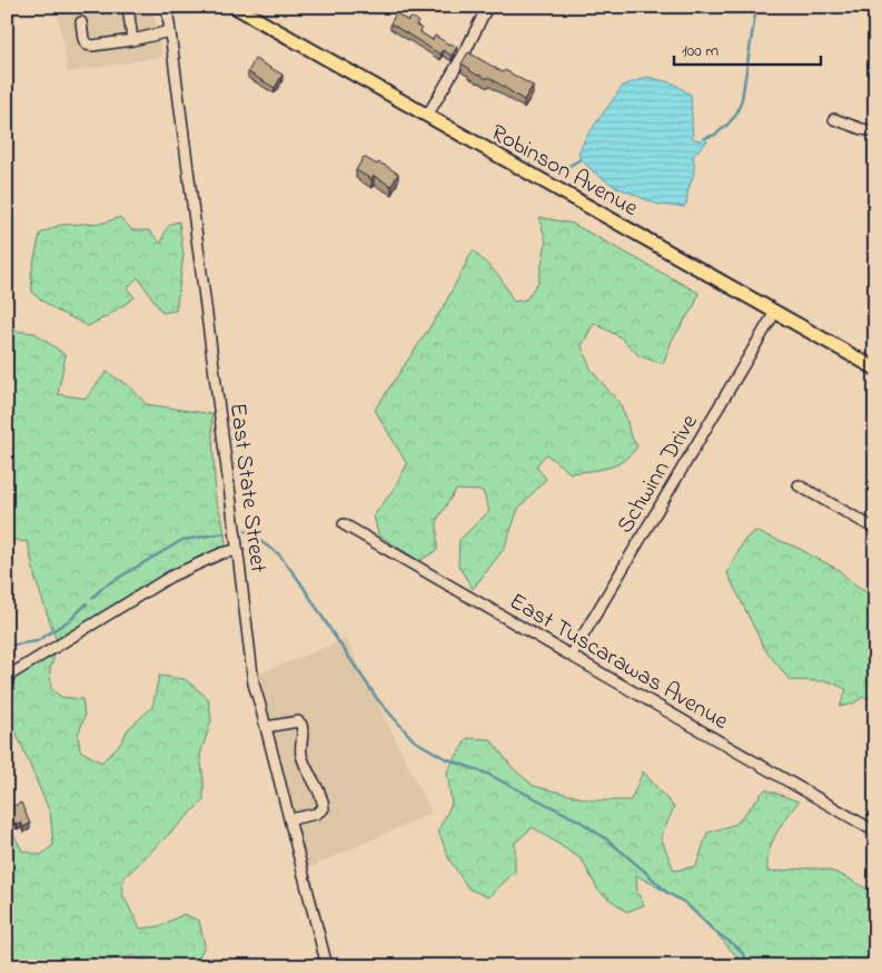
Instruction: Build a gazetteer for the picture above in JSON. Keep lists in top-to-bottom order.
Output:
{
  "streets": {
    "main road": ["Robinson Avenue"],
    "street": ["Schwinn Drive", "East State Street", "East Tuscarawas Avenue"]
  },
  "crossings": [
    ["Robinson Avenue", "Schwinn Drive"],
    ["Schwinn Drive", "East Tuscarawas Avenue"]
  ],
  "scale_bar": "100 m"
}
